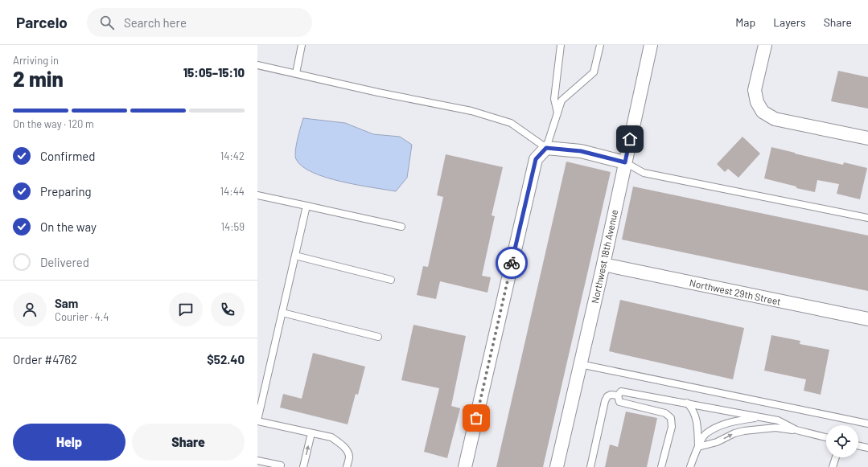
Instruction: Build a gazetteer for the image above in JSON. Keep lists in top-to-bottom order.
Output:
{
  "streets": {
    "street": ["Northwest 18th Avenue", "Northwest 29th Street"]
  },
  "crossings": [
    ["Northwest 18th Avenue", "Northwest 29th Street"]
  ],
  "page": {
    "header": "Parcelo",
    "search": "Search here",
    "nav": ["Map", "Layers", "Share"],
    "heading": ["2 min", "Arriving in", "15:05–15:10"],
    "panel": [
      "Sam",
      "Courier · 4.4",
      "Order #4762",
      "$52.40"
    ],
    "bar": "On the way · 120 m",
    "list": [
      ["Confirmed", "14:42"],
      ["Preparing", "14:44"],
      ["On the way", "14:59"],
      "Delivered"
    ],
    "buttons": ["Help", "Share"]
  }
}
